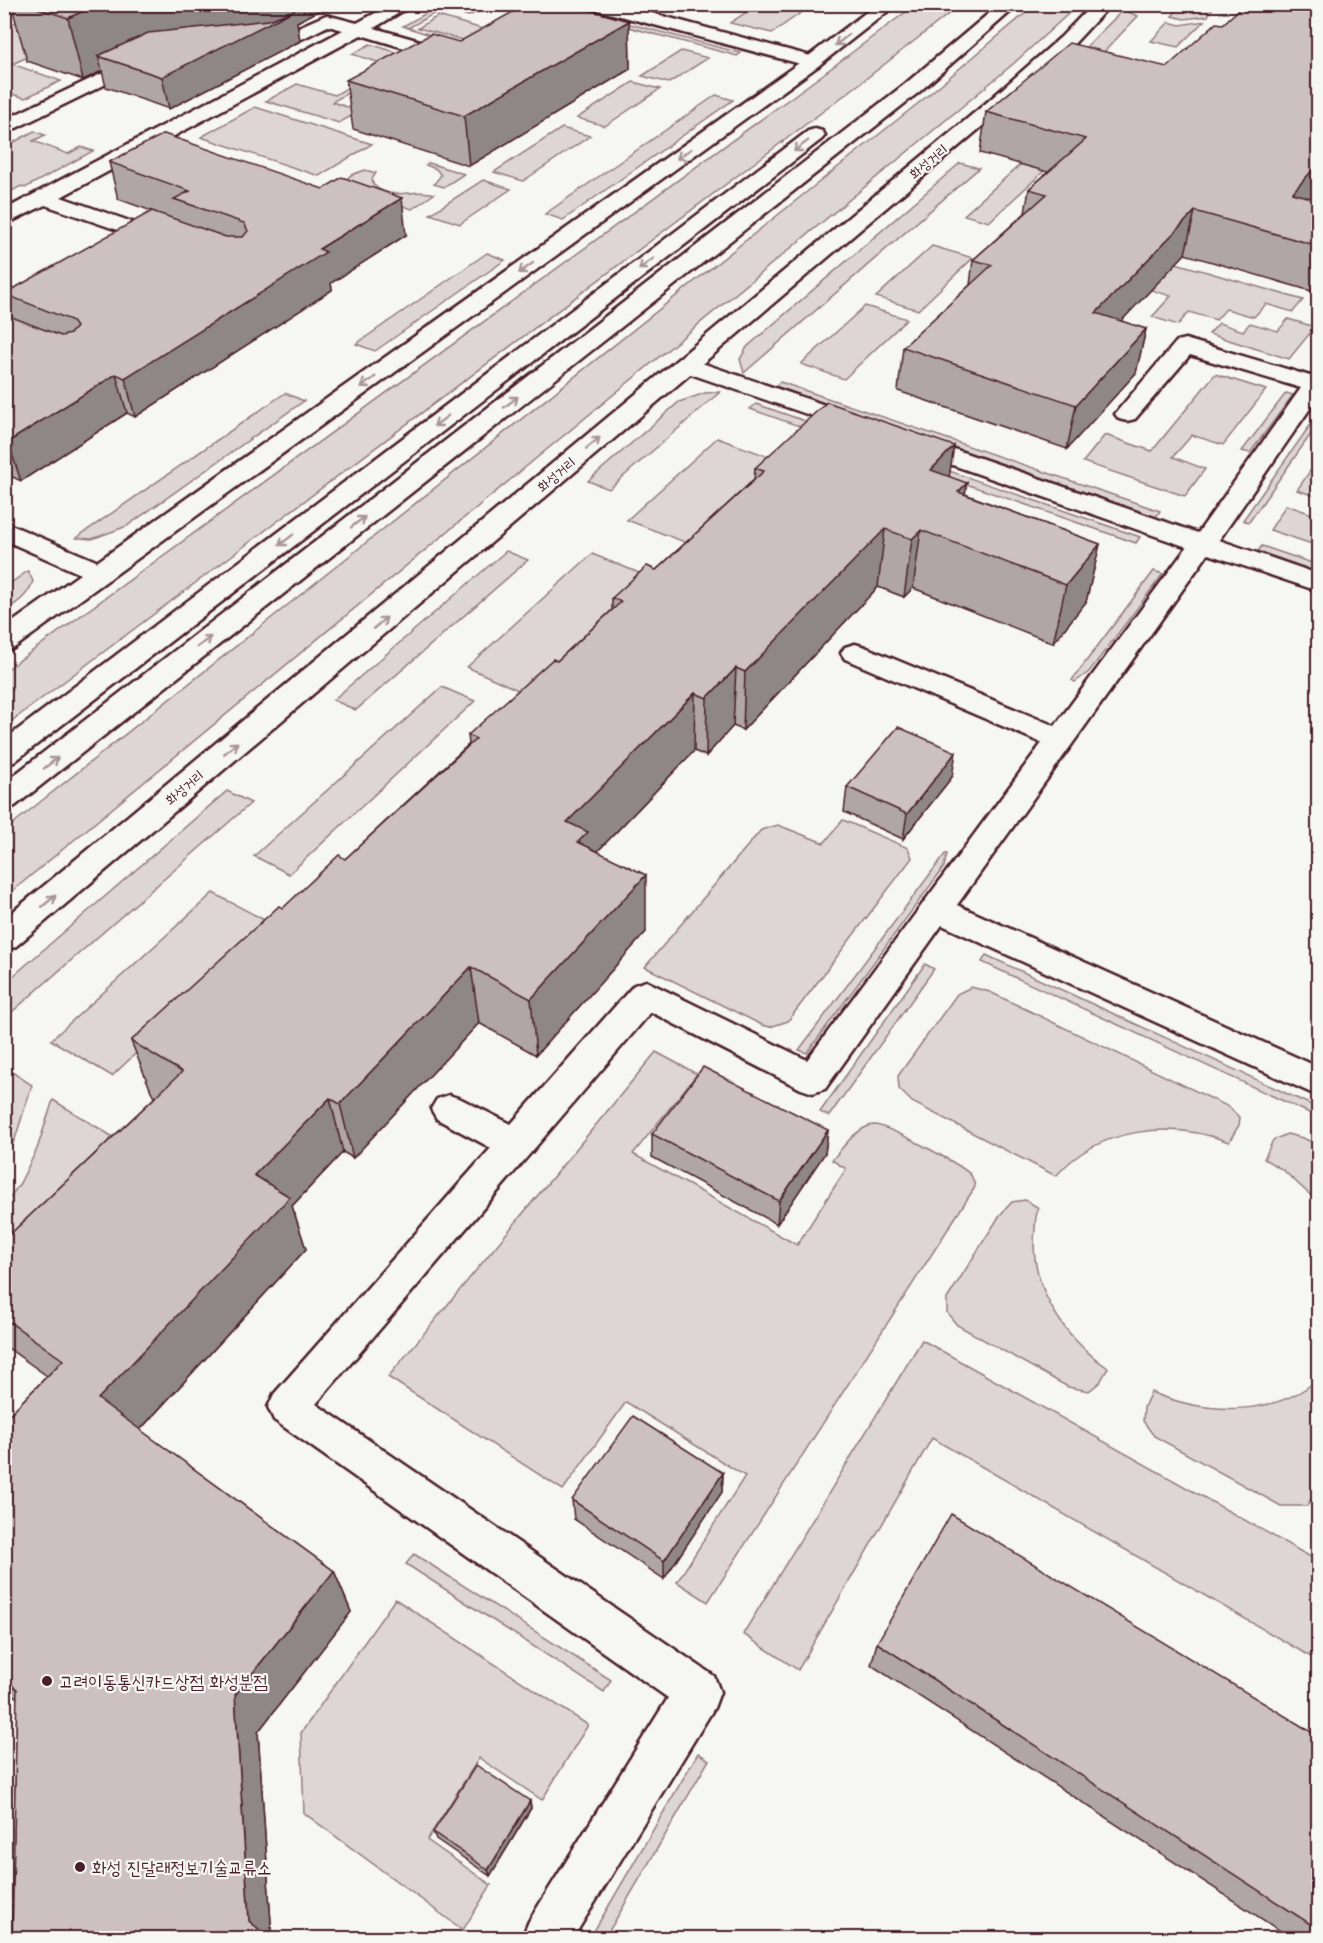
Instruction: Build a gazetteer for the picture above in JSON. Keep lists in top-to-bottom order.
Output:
{
  "streets": {
    "main road": ["화성거리"]
  },
  "places": ["고려이동통신카드상점 화성분점", "화성 진달래정보기술교류소"]
}
